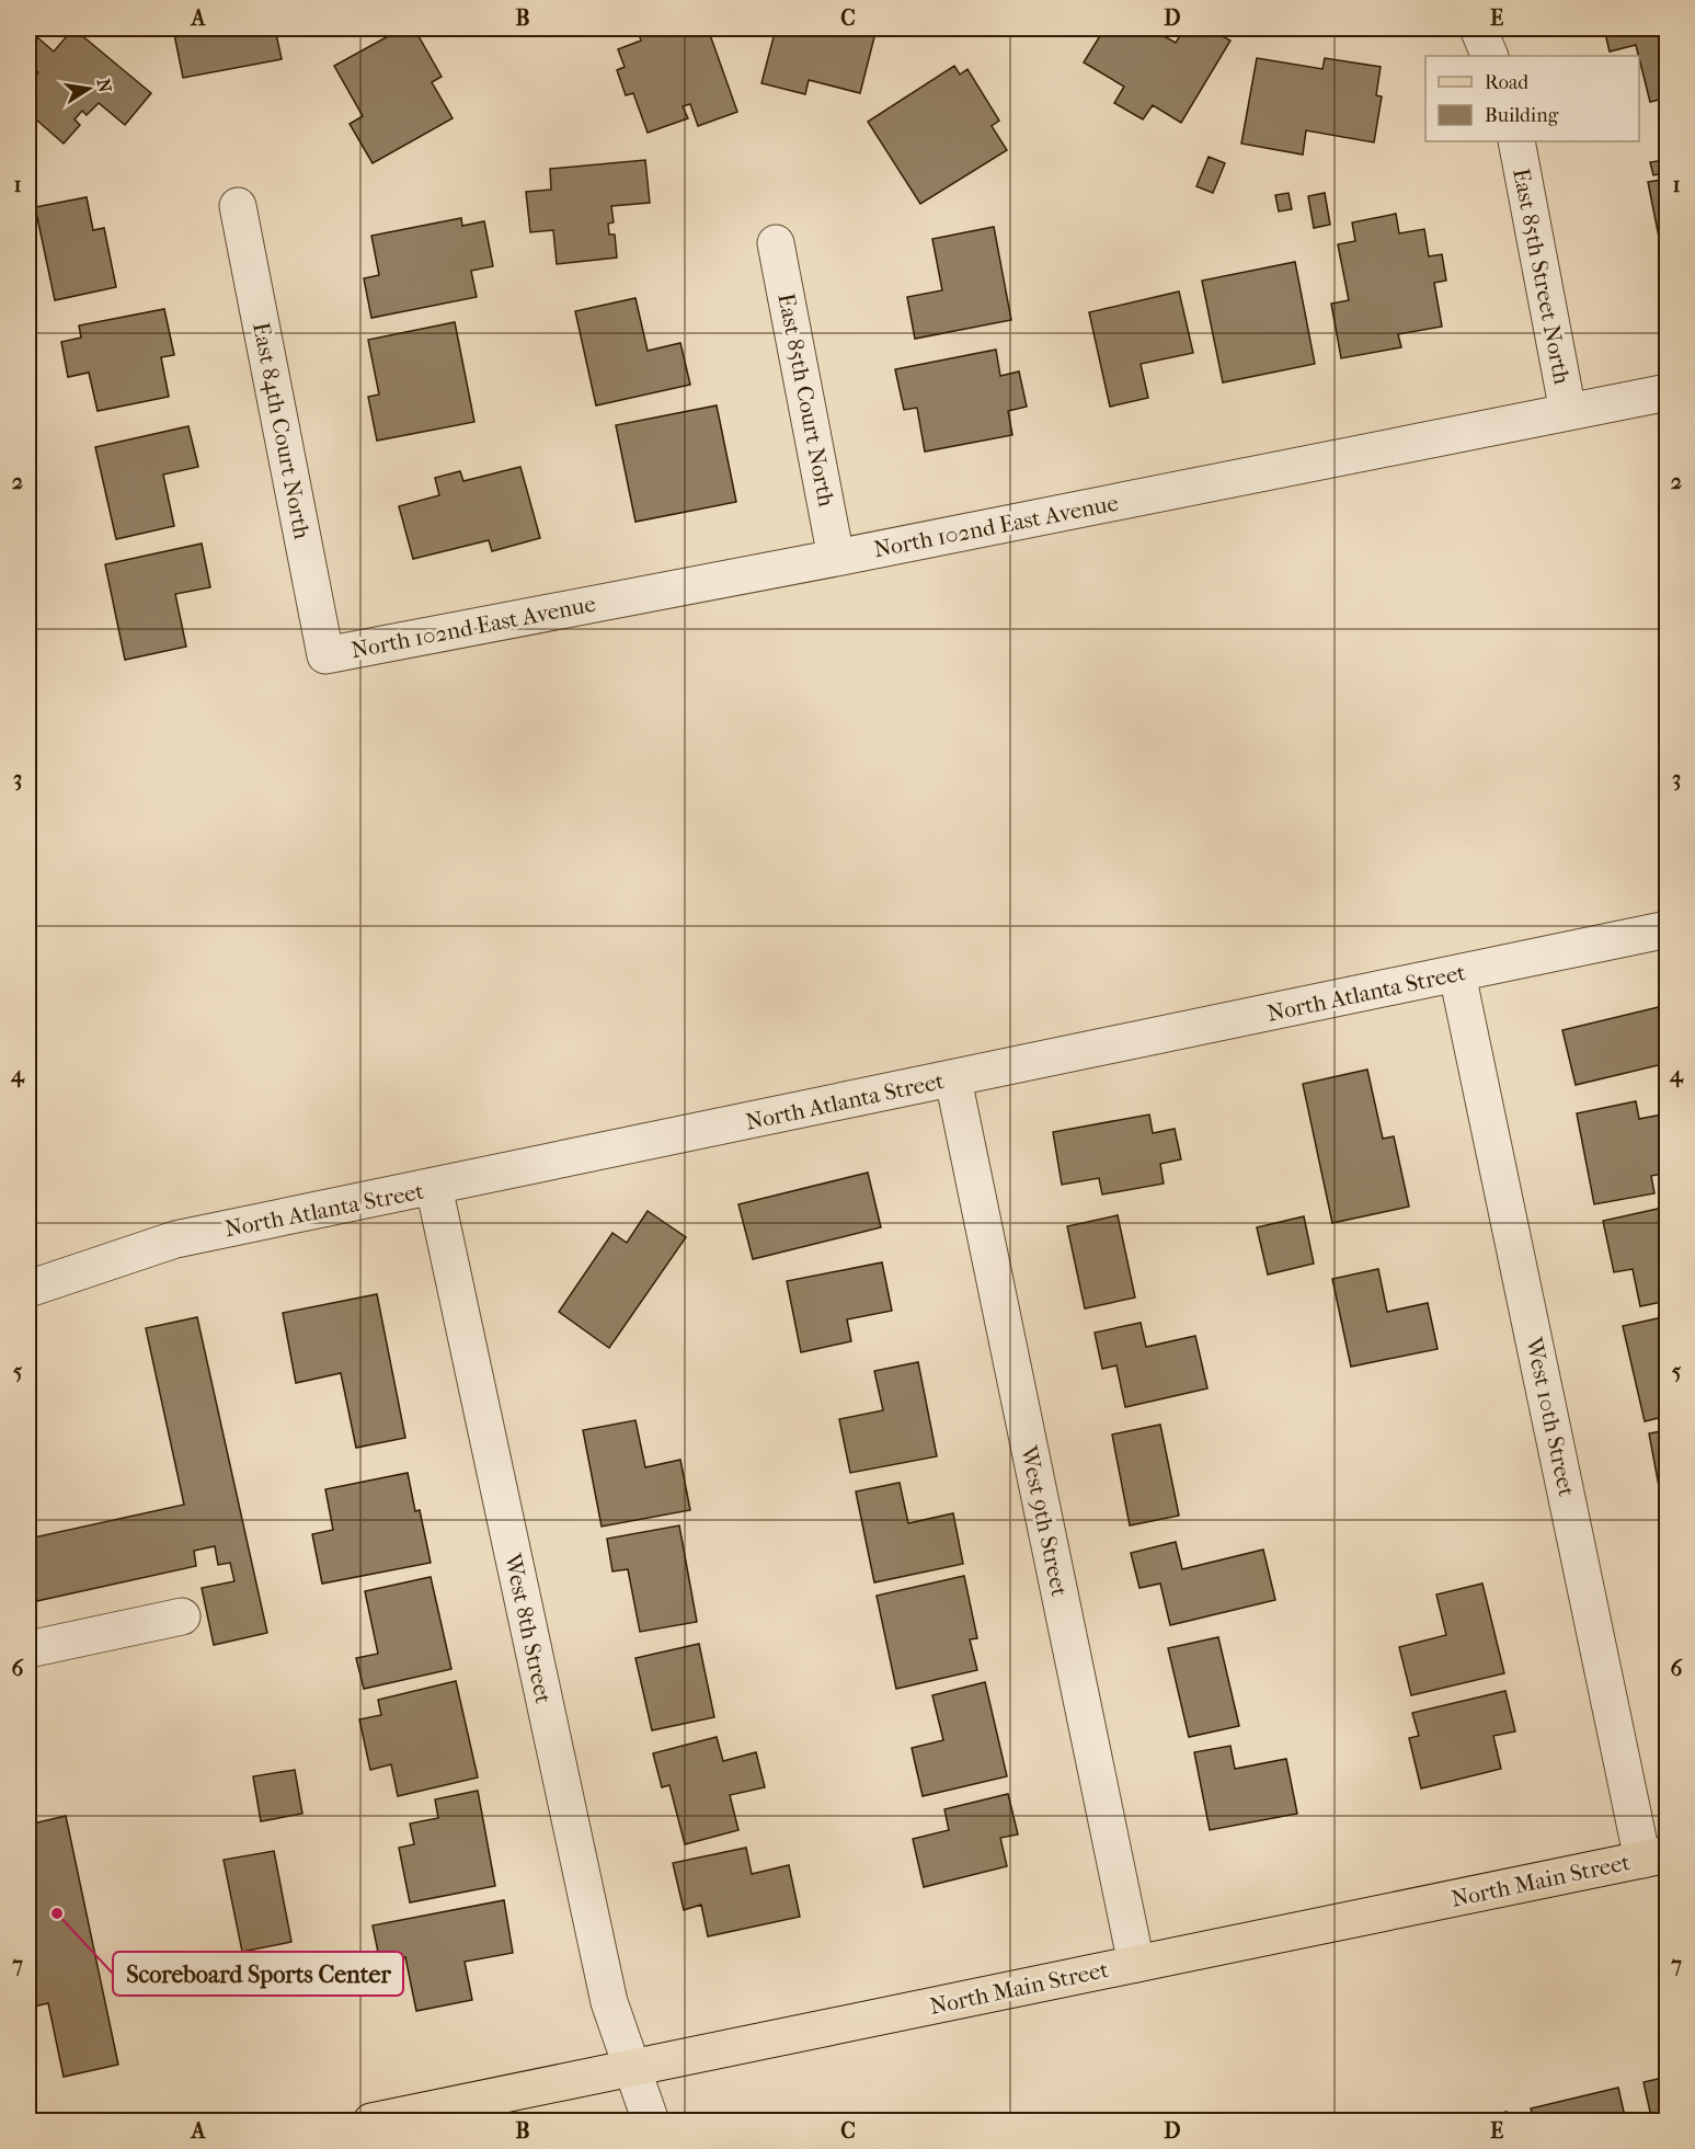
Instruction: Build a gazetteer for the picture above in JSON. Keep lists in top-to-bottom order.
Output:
{
  "streets": {
    "main road": ["North Main Street"],
    "street": [
      "East 85th Street North",
      "East 85th Court North",
      "East 84th Court North",
      "North 102nd East Avenue",
      "North Atlanta Street",
      "West 10th Street",
      "West 9th Street",
      "West 8th Street"
    ]
  },
  "crossings": [
    ["East 85th Street North", "North 102nd East Avenue"],
    ["East 85th Court North", "North 102nd East Avenue"],
    ["East 84th Court North", "North 102nd East Avenue"],
    ["North Atlanta Street", "West 10th Street"],
    ["North Atlanta Street", "West 9th Street"],
    ["North Atlanta Street", "West 8th Street"],
    ["West 10th Street", "North Main Street"],
    ["West 9th Street", "North Main Street"],
    ["West 8th Street", "North Main Street"]
  ],
  "places": ["Scoreboard Sports Center"],
  "legend": ["Road", "Building"],
  "north": "right",
  "grid": {
    "columns": [
      "A",
      "B",
      "C",
      "D",
      "E"
    ],
    "rows": [
      "1",
      "2",
      "3",
      "4",
      "5",
      "6",
      "7"
    ]
  }
}
